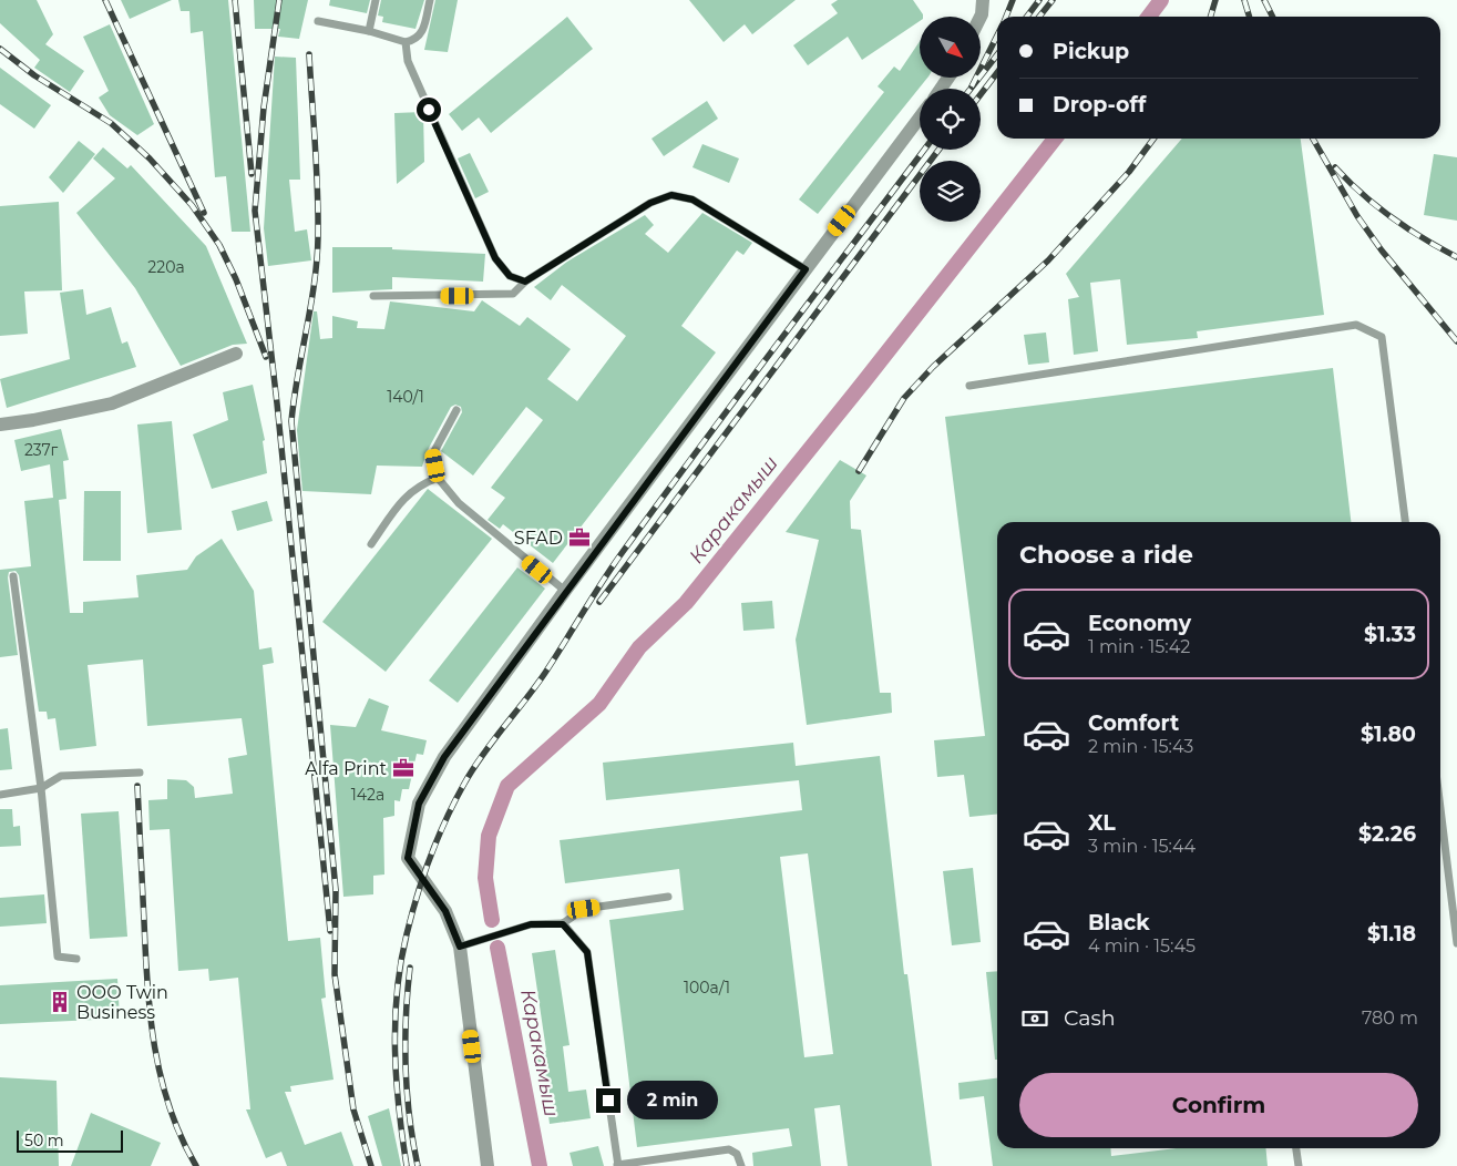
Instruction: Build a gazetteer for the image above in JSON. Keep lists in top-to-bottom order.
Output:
{
  "water": ["Каракамыш"],
  "places": {
    "office": ["SFAD", "Alfa Print"],
    "building": ["ООО Twin Business"]
  },
  "house_numbers": [
    "220a",
    "140/1",
    "237г",
    "142a",
    "100a/1"
  ],
  "scale_bar": "50 m",
  "north": "bottom right",
  "page": {
    "banner": ["Pickup", "Drop-off"],
    "heading": "Choose a ride",
    "list": [
      {
        "name": "Economy",
        "note": "1 min · 15:42",
        "value": "$1.33"
      },
      {
        "name": "Comfort",
        "note": "2 min · 15:43",
        "value": "$1.80"
      },
      {
        "name": "XL",
        "note": "3 min · 15:44",
        "value": "$2.26"
      },
      {
        "name": "Black",
        "note": "4 min · 15:45",
        "value": "$1.18"
      }
    ],
    "pay": ["Cash", "780 m"],
    "buttons": "Confirm",
    "bubble": "2 min",
    "scale": "50 m"
  }
}
